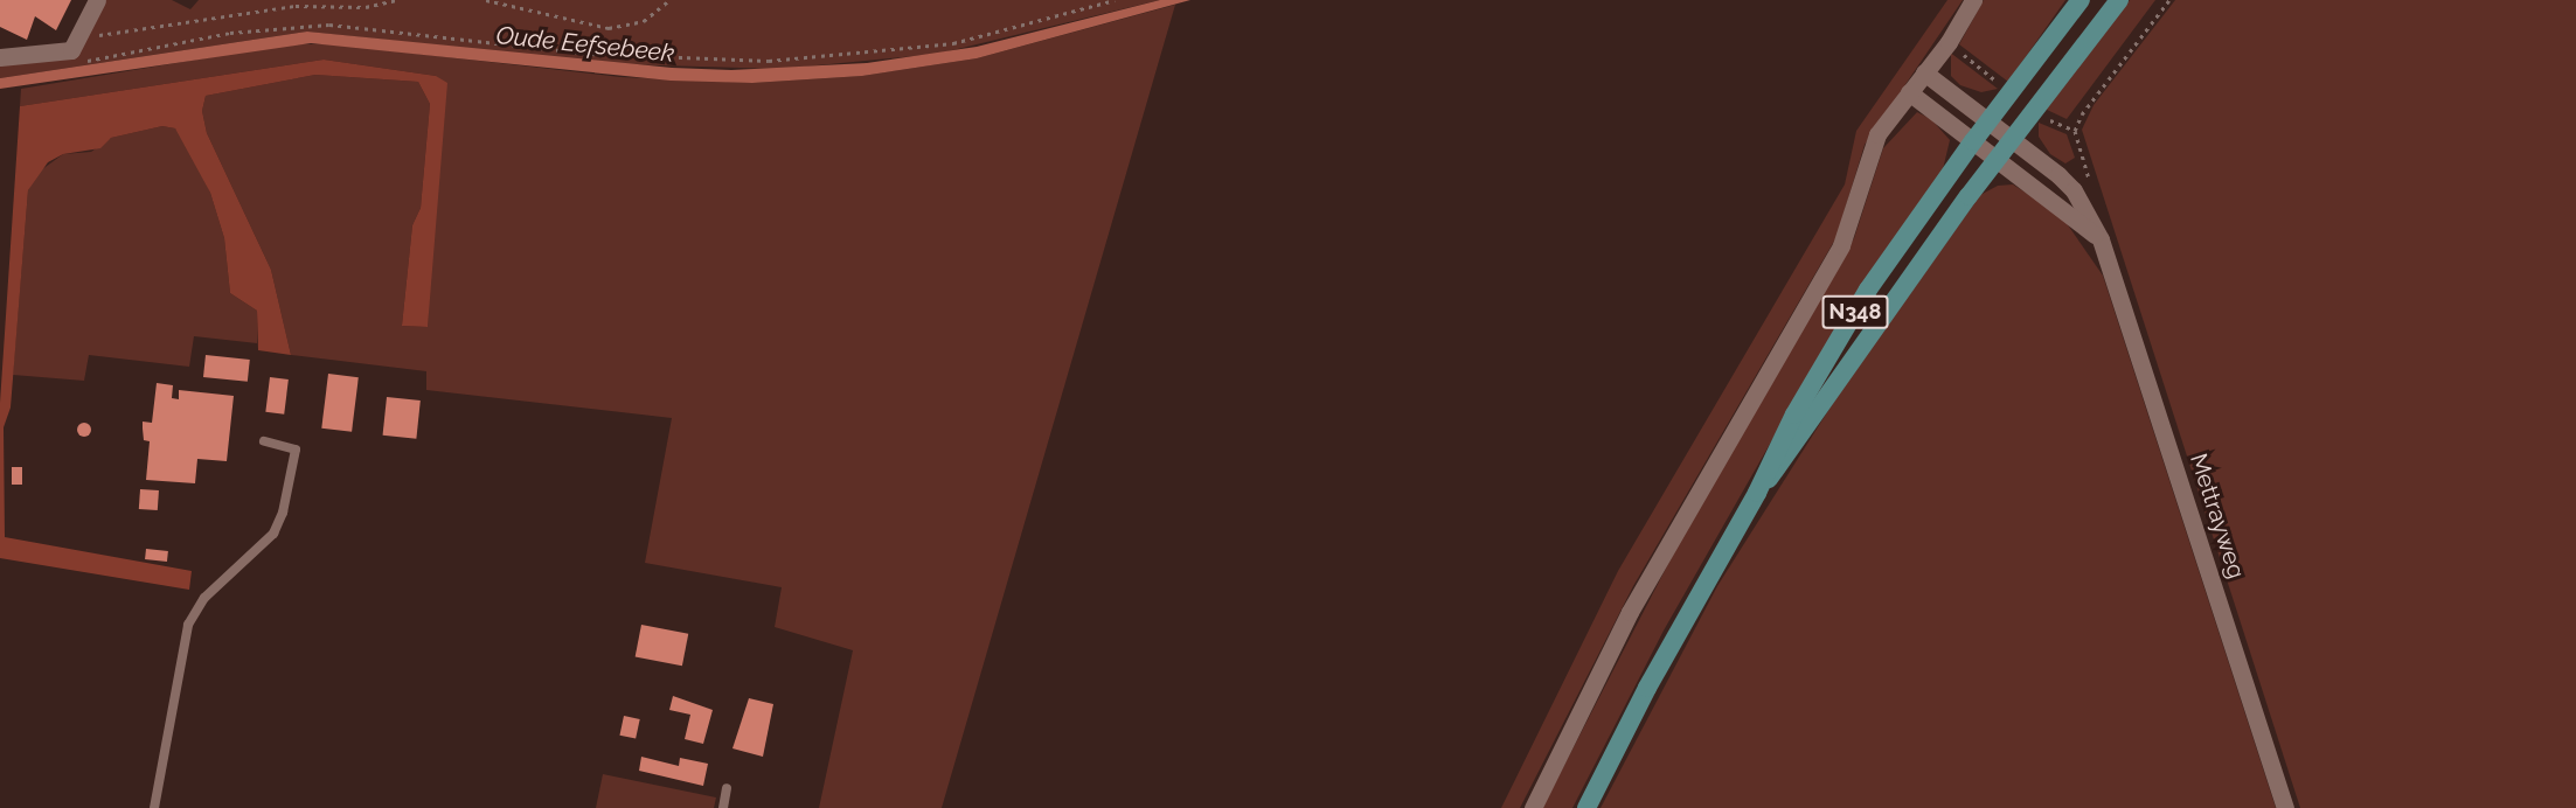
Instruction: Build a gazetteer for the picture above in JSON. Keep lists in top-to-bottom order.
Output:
{
  "streets": {
    "main road": ["N348"],
    "street": ["Mettrayweg"]
  },
  "crossings": [
    ["N348", "Mettrayweg"]
  ],
  "water": ["Oude Eefsebeek"]
}
